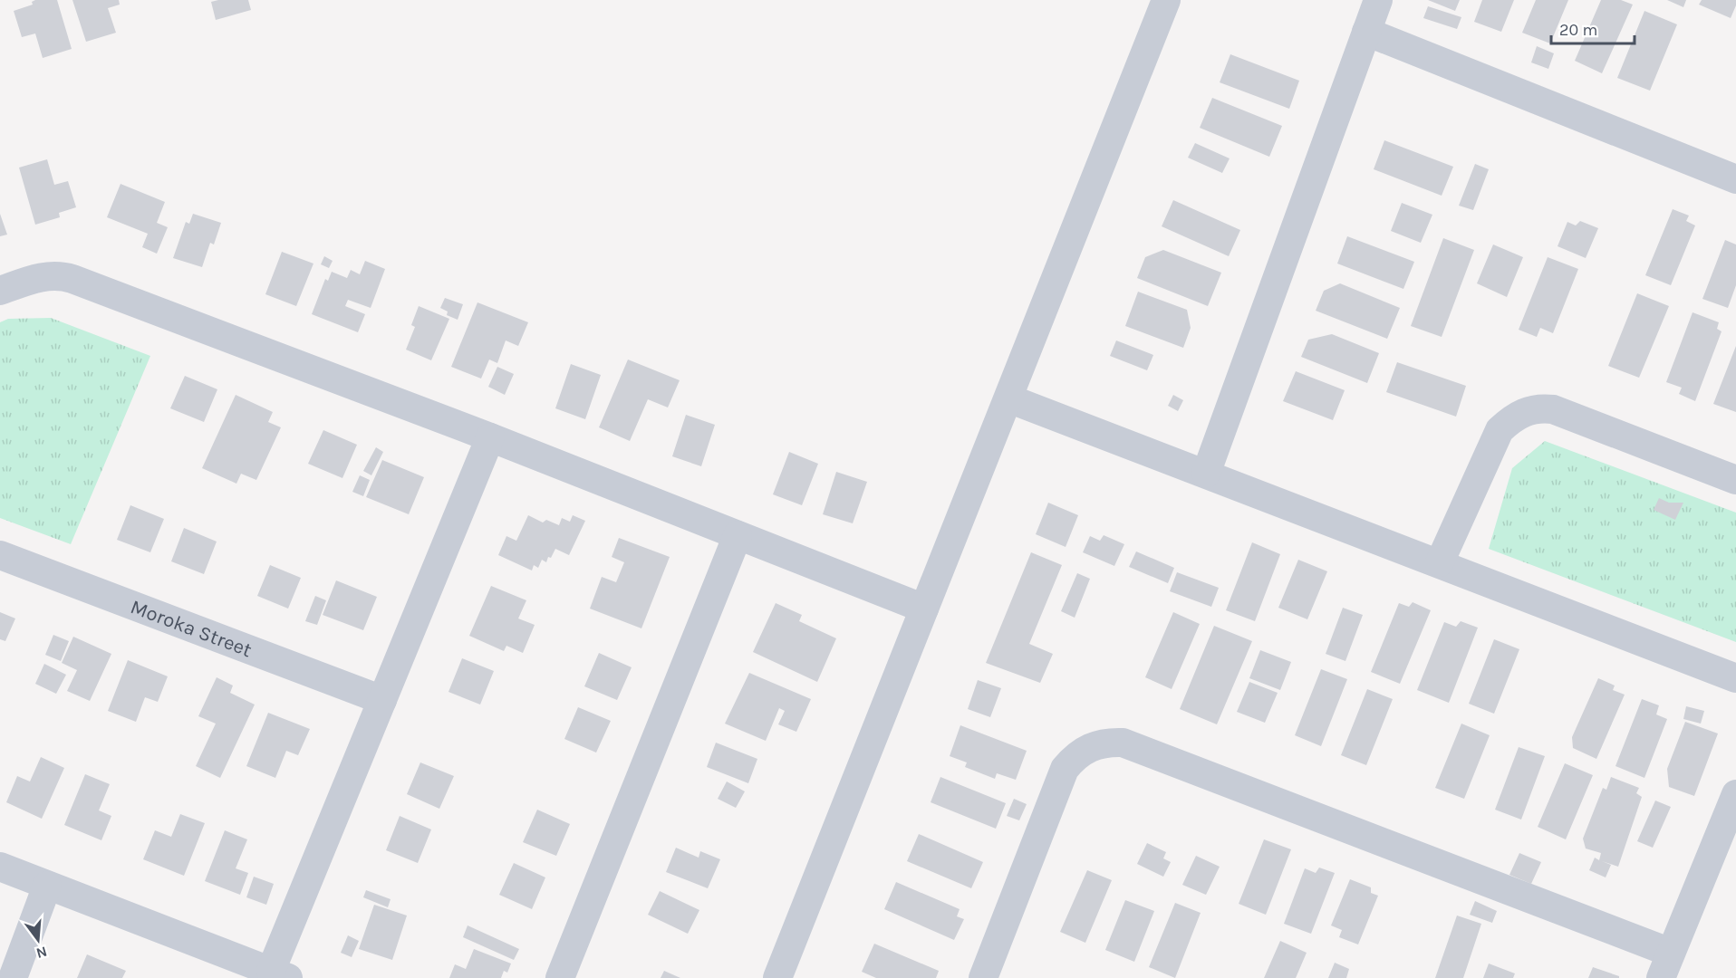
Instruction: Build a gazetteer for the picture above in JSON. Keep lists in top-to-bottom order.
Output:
{
  "streets": {
    "street": ["Moroka Street"]
  },
  "scale_bar": "20 m",
  "north": "bottom"
}
